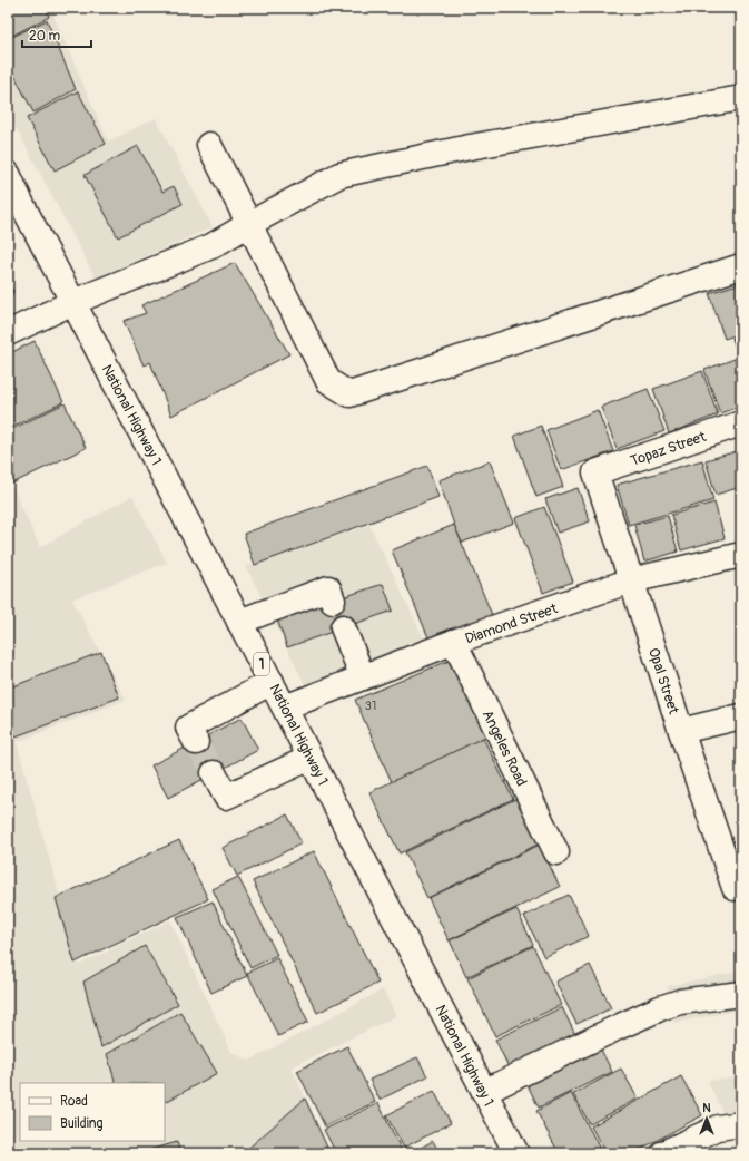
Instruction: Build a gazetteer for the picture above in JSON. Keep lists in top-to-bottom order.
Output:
{
  "streets": {
    "main road": [
      "National Highway 1",
      "Topaz Street",
      "Diamond Street",
      "1",
      "Opal Street",
      "Angeles Road"
    ]
  },
  "crossings": [
    ["National Highway 1", "Diamond Street"],
    ["Topaz Street", "Opal Street"],
    ["Diamond Street", "Opal Street"],
    ["Diamond Street", "Angeles Road"]
  ],
  "house_numbers": ["31"],
  "legend": ["Road", "Building"],
  "scale_bar": "20 m",
  "north": "top"
}
